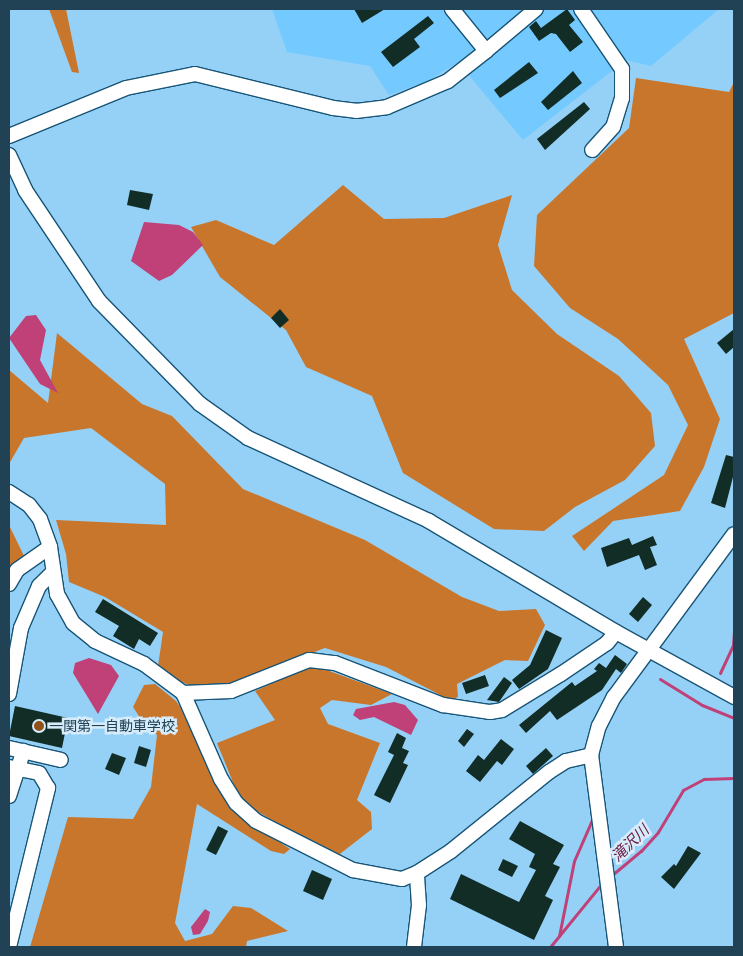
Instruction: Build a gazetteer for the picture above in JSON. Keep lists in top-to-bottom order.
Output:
{
  "water": ["滝沢川"],
  "places": ["一関第一自動車学校"]
}
